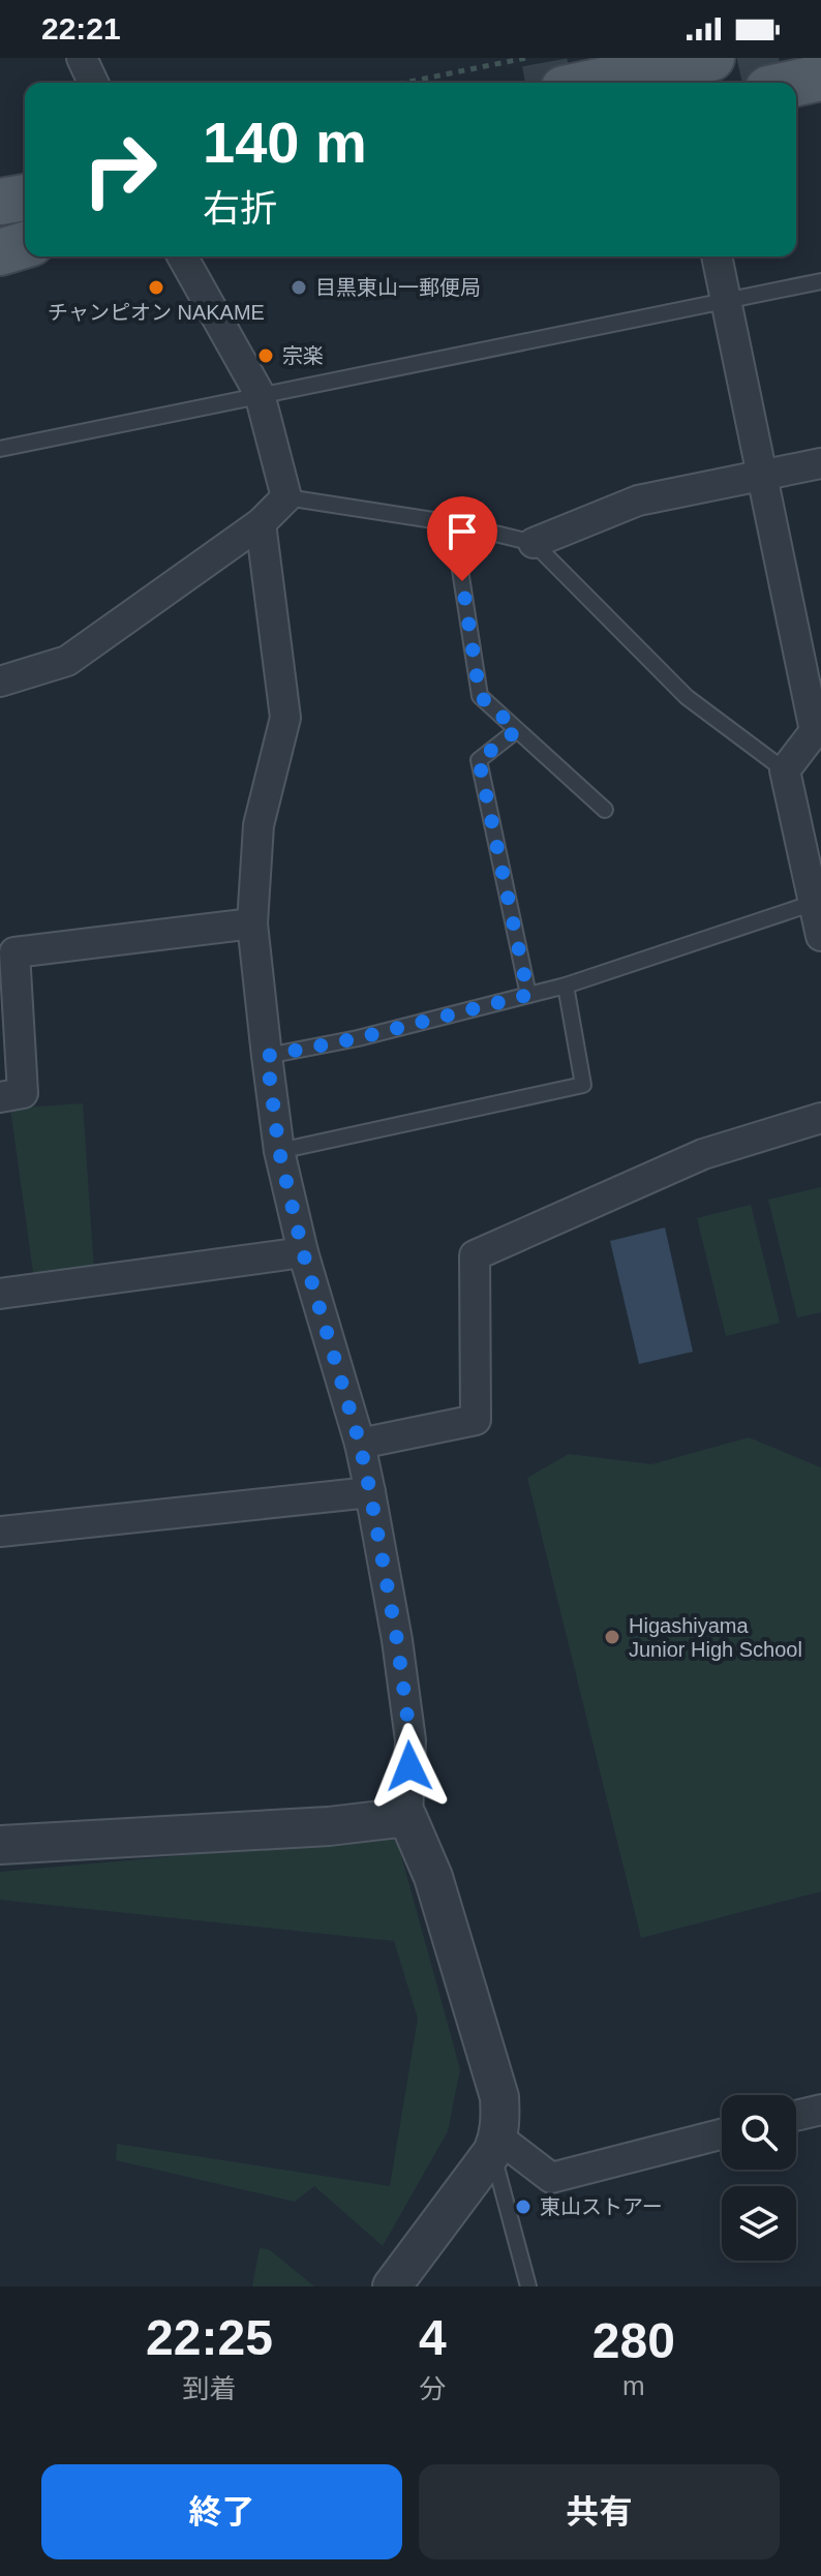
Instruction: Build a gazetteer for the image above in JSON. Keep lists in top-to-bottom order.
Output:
{
  "places": [
    "チャンピオン NAKAME",
    "目黒東山一郵便局",
    "宗楽",
    "Higashiyama Junior High School",
    "東山ストアー"
  ],
  "page": {
    "status": "22:21",
    "turn": ["140 m", "右折"],
    "eta": [
      "22:25",
      "到着",
      "4",
      "分",
      "280",
      "m"
    ],
    "buttons": ["終了", "共有"]
  }
}
